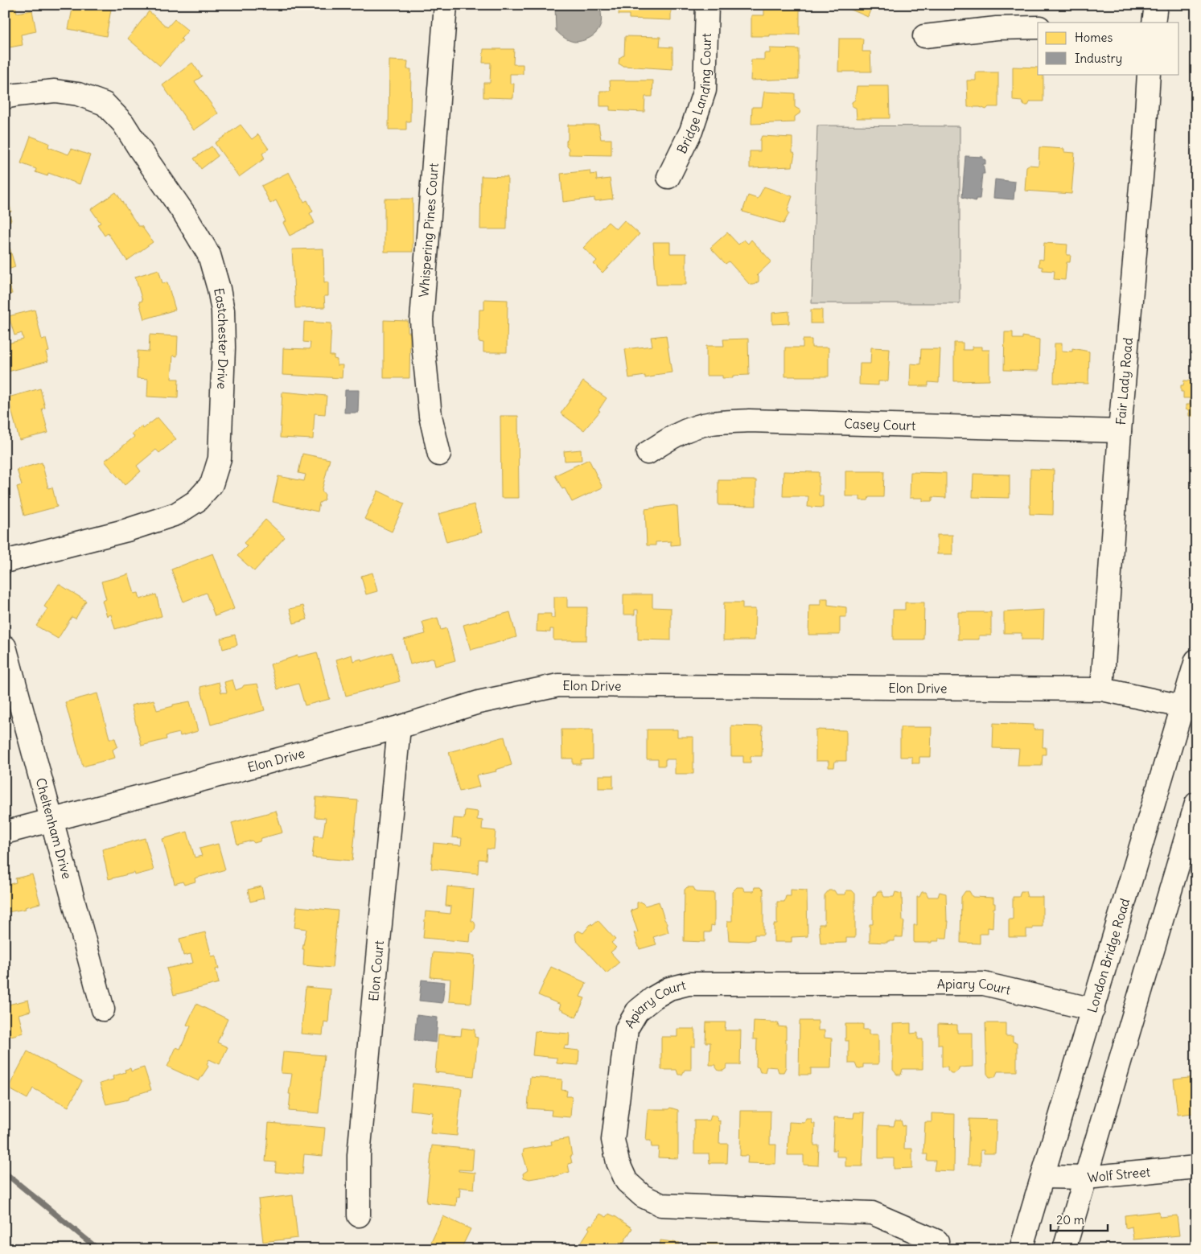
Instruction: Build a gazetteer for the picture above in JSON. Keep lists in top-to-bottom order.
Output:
{
  "streets": {
    "street": [
      "Bridge Landing Court",
      "Whispering Pines Court",
      "Eastchester Drive",
      "Fair Lady Road",
      "Casey Court",
      "Elon Drive",
      "Cheltenham Drive",
      "London Bridge Road",
      "Elon Court",
      "Apiary Court",
      "Wolf Street"
    ]
  },
  "crossings": [
    ["Fair Lady Road", "Casey Court"],
    ["Fair Lady Road", "Elon Drive"],
    ["Elon Drive", "Cheltenham Drive"],
    ["Elon Drive", "London Bridge Road"],
    ["Elon Drive", "Elon Court"],
    ["London Bridge Road", "Apiary Court"],
    ["London Bridge Road", "Wolf Street"]
  ],
  "legend": ["Homes", "Industry"],
  "scale_bar": "20 m"
}
